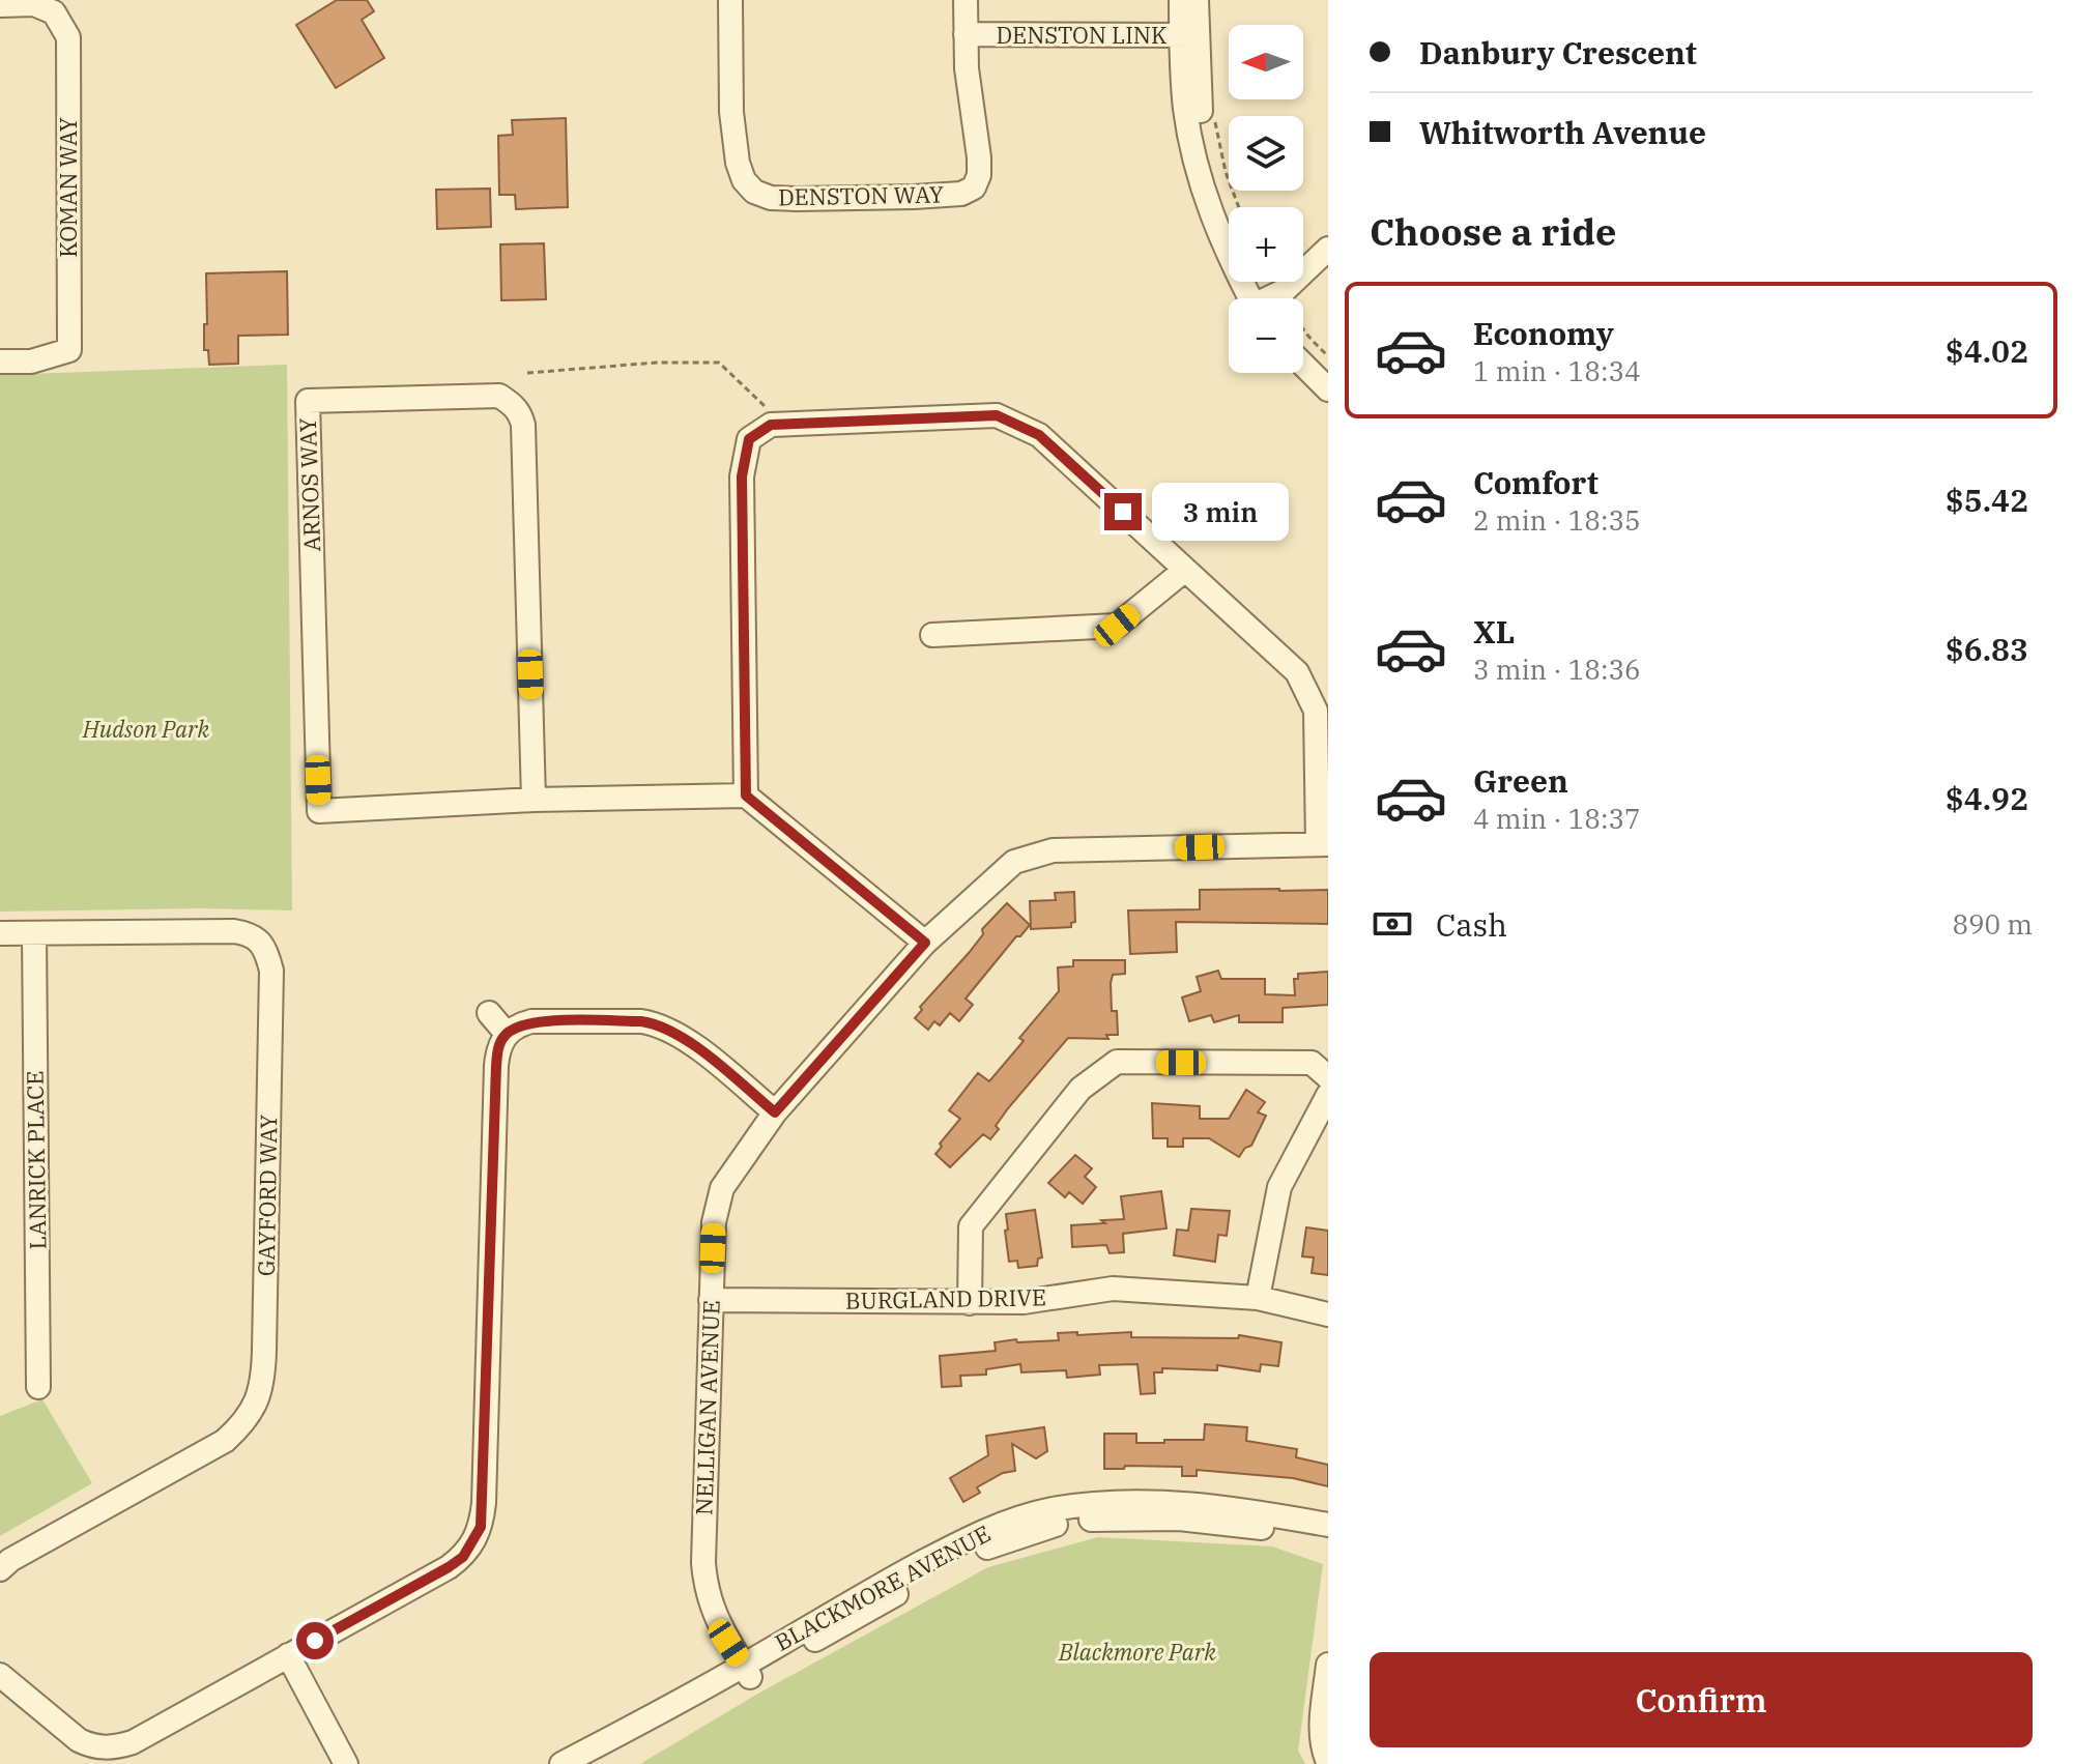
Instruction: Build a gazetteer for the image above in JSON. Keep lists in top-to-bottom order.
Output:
{
  "streets": {
    "street": [
      "DENSTON LINK",
      "KOMAN WAY",
      "DENSTON WAY",
      "ARNOS WAY",
      "LANRICK PLACE",
      "GAYFORD WAY",
      "BURGLAND DRIVE",
      "NELLIGAN AVENUE",
      "BLACKMORE AVENUE"
    ]
  },
  "crossings": [
    ["DENSTON LINK", "DENSTON WAY"],
    ["LANRICK PLACE", "GAYFORD WAY"],
    ["BURGLAND DRIVE", "NELLIGAN AVENUE"],
    ["NELLIGAN AVENUE", "BLACKMORE AVENUE"]
  ],
  "parks": ["Hudson Park", "Blackmore Park"],
  "north": "left",
  "page": {
    "banner": ["Danbury Crescent", "Whitworth Avenue"],
    "map_buttons": ["+", "−"],
    "heading": "Choose a ride",
    "list": [
      {
        "name": "Economy",
        "note": "1 min · 18:34",
        "value": "$4.02"
      },
      {
        "name": "Comfort",
        "note": "2 min · 18:35",
        "value": "$5.42"
      },
      {
        "name": "XL",
        "note": "3 min · 18:36",
        "value": "$6.83"
      },
      {
        "name": "Green",
        "note": "4 min · 18:37",
        "value": "$4.92"
      }
    ],
    "bubble": "3 min",
    "pay": ["Cash", "890 m"],
    "buttons": "Confirm"
  }
}
